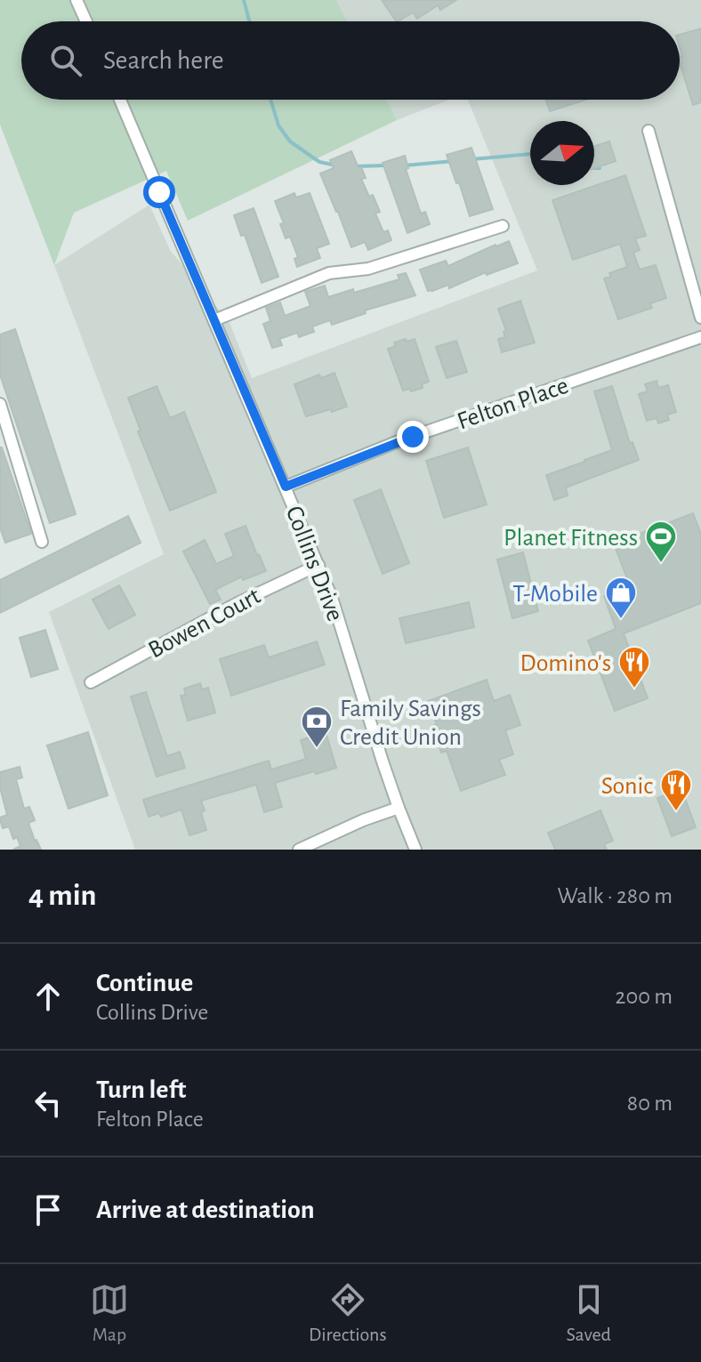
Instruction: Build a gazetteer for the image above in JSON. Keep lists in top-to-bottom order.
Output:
{
  "streets": {
    "street": ["Felton Place", "Collins Drive", "Bowen Court"]
  },
  "crossings": [
    ["Felton Place", "Collins Drive"],
    ["Collins Drive", "Bowen Court"]
  ],
  "places": {
    "sports": ["Planet Fitness"],
    "shop": ["T-Mobile"],
    "restaurant": ["Domino's", "Sonic"],
    "bank": ["Family Savings Credit Union"]
  },
  "north": "right",
  "page": {
    "search": "Search here",
    "heading": ["4 min", "Walk · 280 m"],
    "list": [
      ["Continue", "Collins Drive", "200 m"],
      ["Turn left", "Felton Place", "80 m"],
      "Arrive at destination"
    ],
    "nav": ["Map", "Directions", "Saved"]
  }
}
